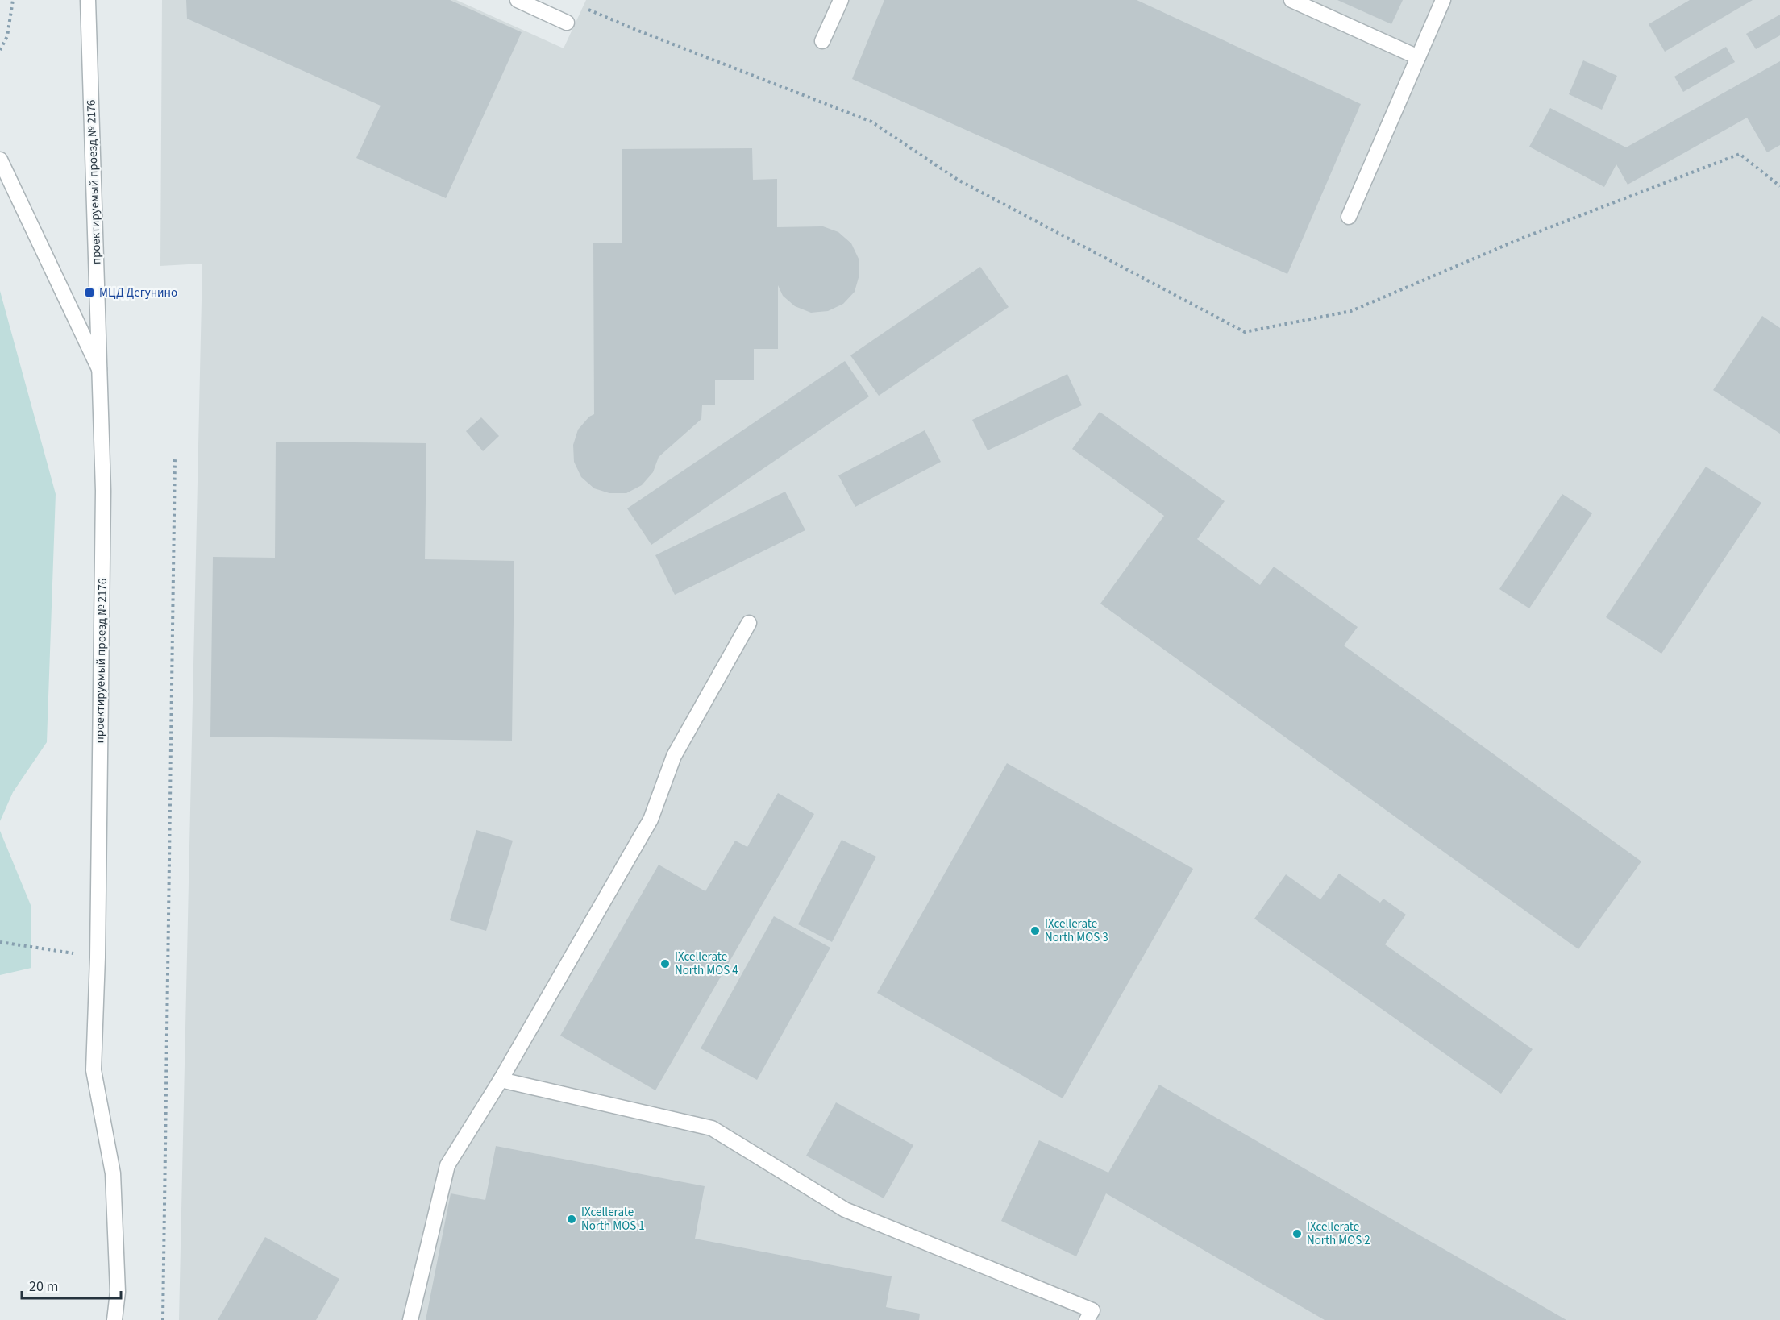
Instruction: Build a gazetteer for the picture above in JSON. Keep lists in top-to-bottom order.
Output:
{
  "streets": {
    "street": ["проектируемый проезд № 2176"]
  },
  "places": {
    "transit": ["МЦД Дегунино"],
    "other": [
      "IXcellerate North MOS 3",
      "IXcellerate North MOS 4",
      "IXcellerate North MOS 1",
      "IXcellerate North MOS 2"
    ]
  },
  "scale_bar": "20 m"
}
